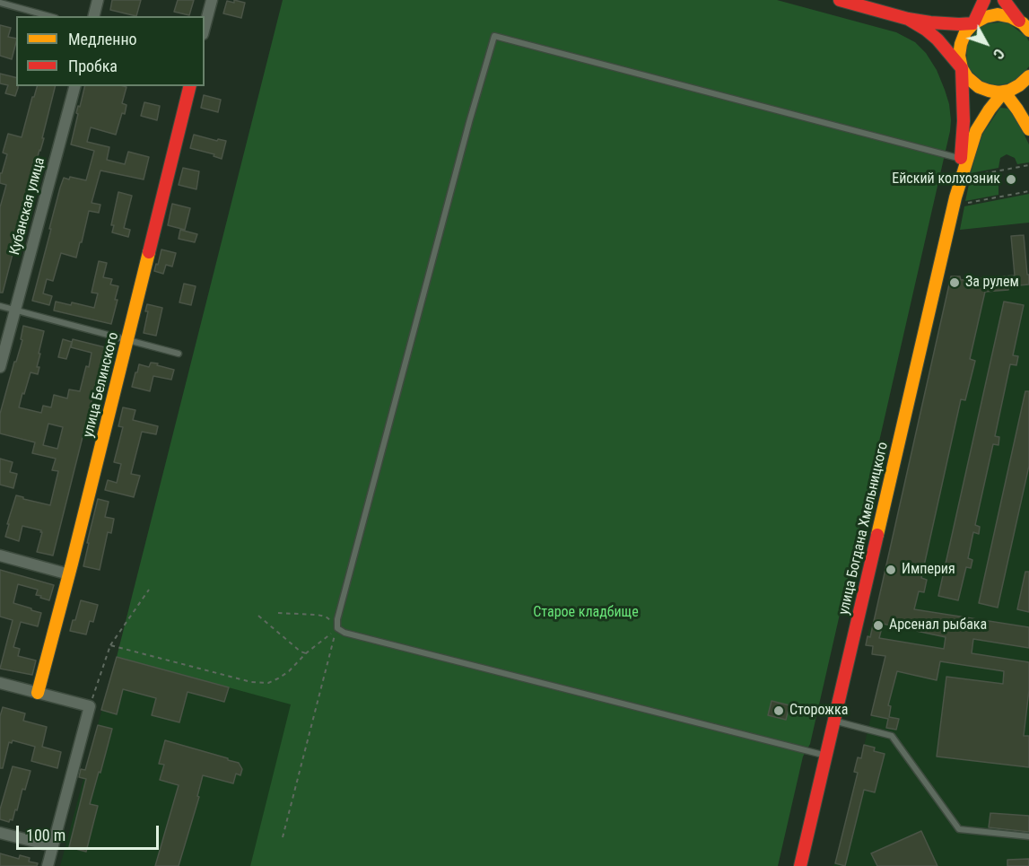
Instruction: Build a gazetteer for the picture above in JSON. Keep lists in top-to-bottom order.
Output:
{
  "streets": {
    "main road": ["улица Белинского", "улица Богдана Хмельницкого"],
    "street": ["Кубанская улица"]
  },
  "parks": ["Старое кладбище"],
  "places": [
    "Ейский колхозник",
    "За рулем",
    "Империя",
    "Арсенал рыбака",
    "Сторожка"
  ],
  "legend": ["Медленно", "Пробка"],
  "scale_bar": "100 m",
  "north": "bottom right"
}
